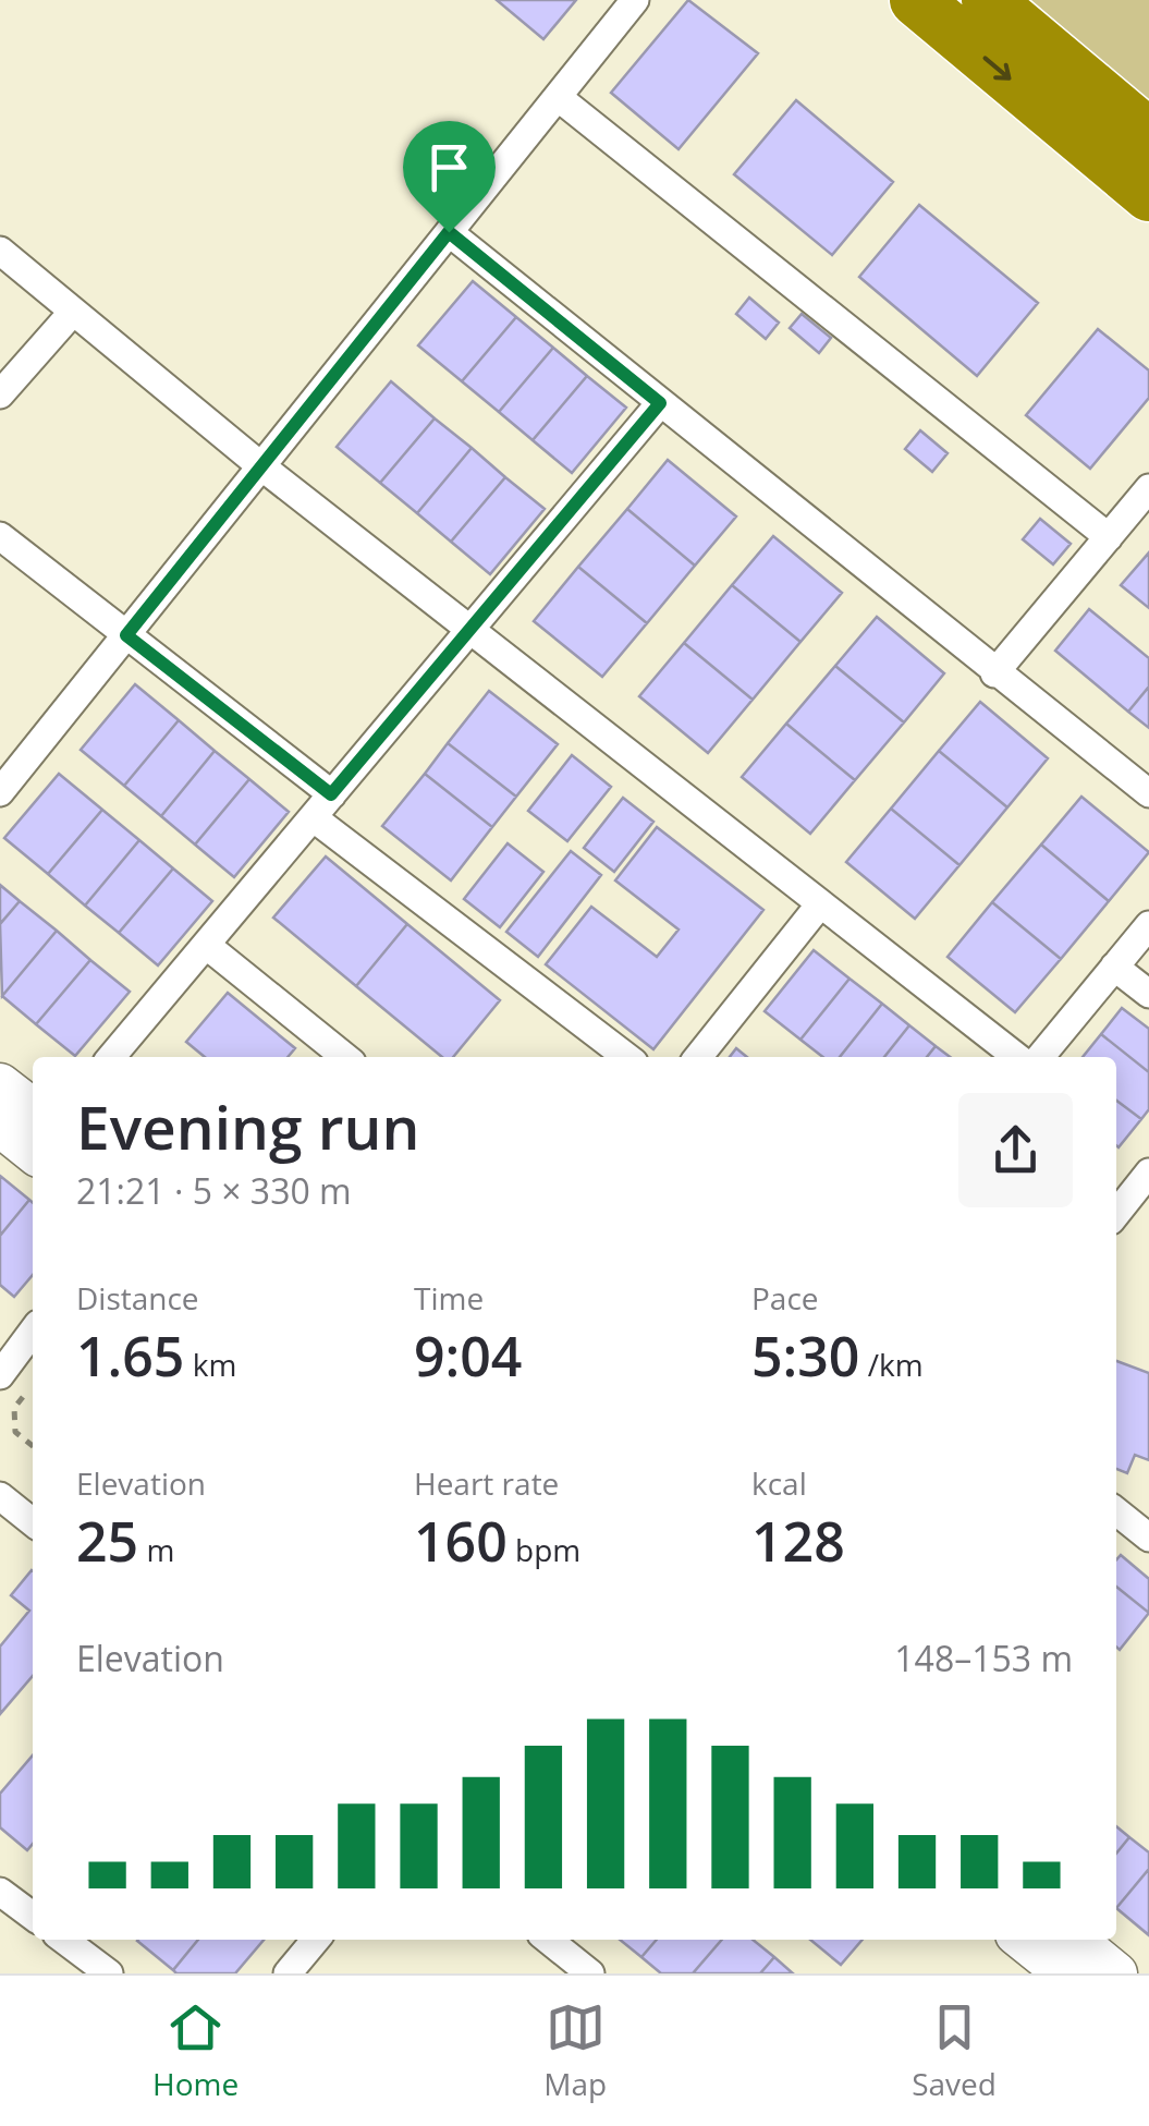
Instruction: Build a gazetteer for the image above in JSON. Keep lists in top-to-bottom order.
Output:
{
  "page": {
    "heading": ["Evening run", "21:21 · 5 × 330 m"],
    "stats": [
      ["Distance", "1.65 km"],
      ["Time", "9:04"],
      ["Pace", "5:30 /km"],
      ["Elevation", "25 m"],
      ["Heart rate", "160 bpm"],
      ["kcal", "128"]
    ],
    "chart": ["Elevation", "148–153 m"],
    "tabs": ["Home", "Map", "Saved"]
  }
}
